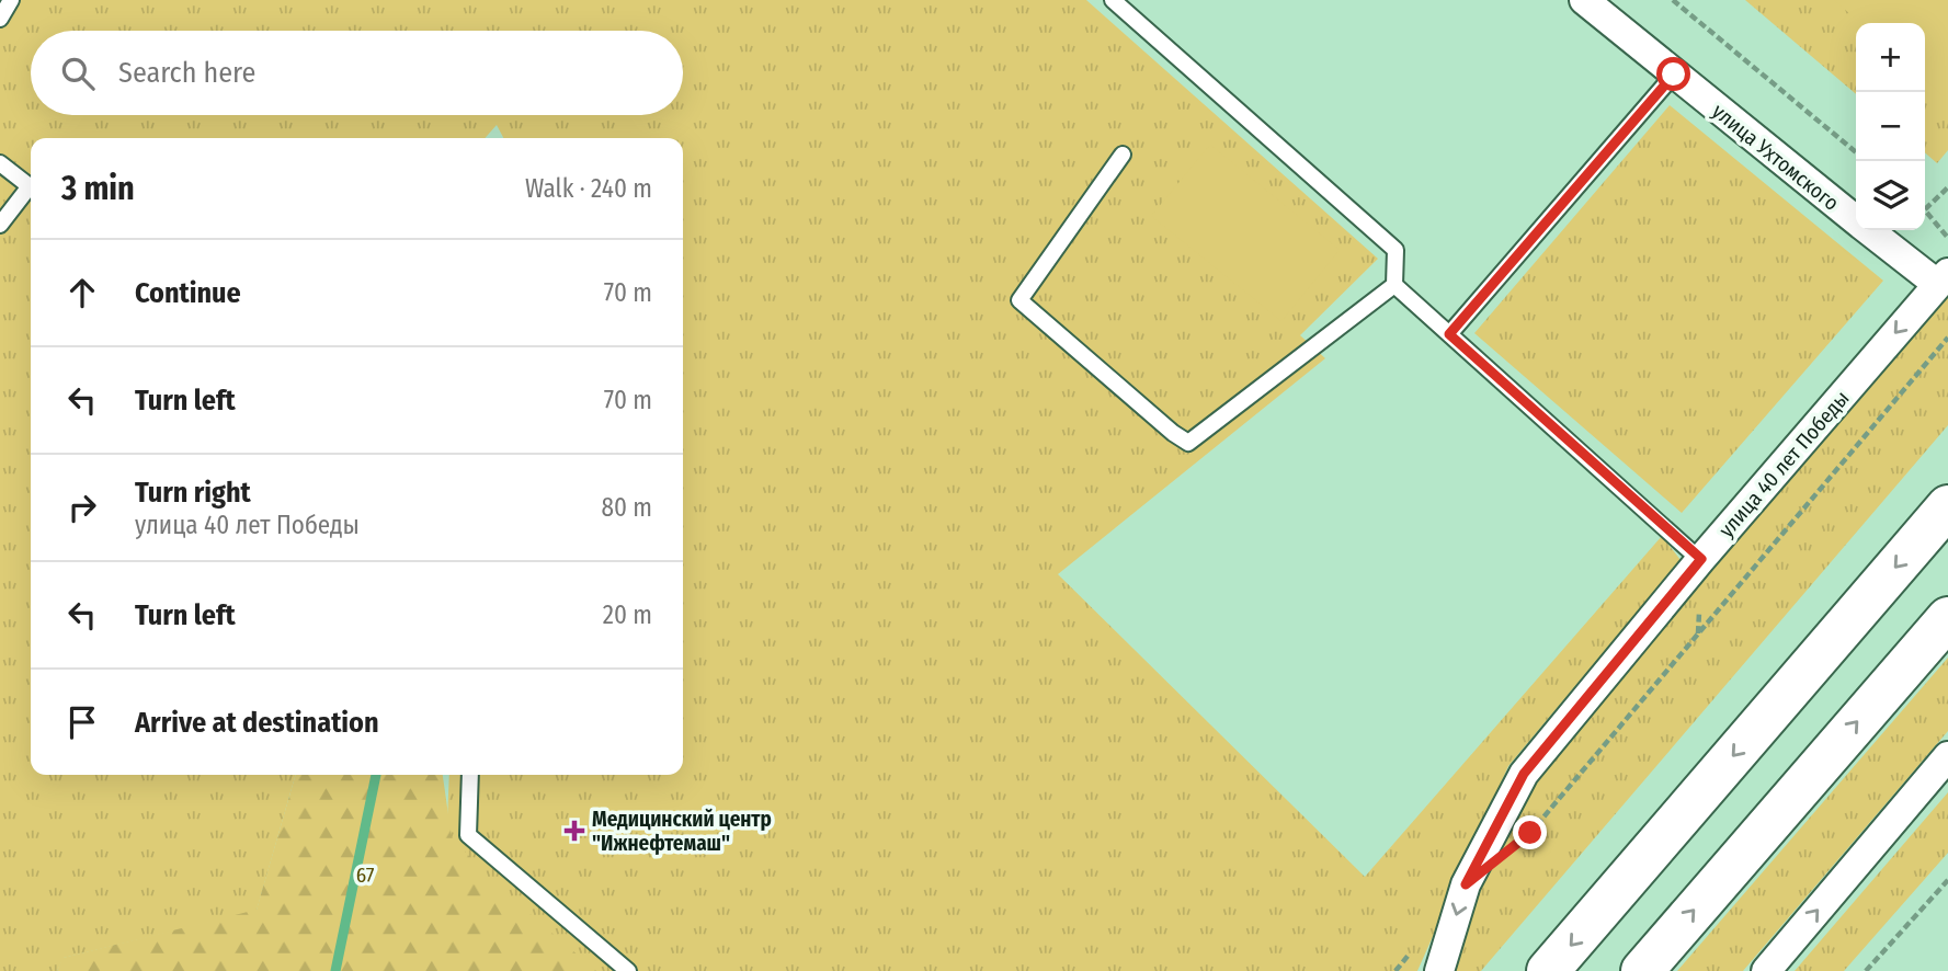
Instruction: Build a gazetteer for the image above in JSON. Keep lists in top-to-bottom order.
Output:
{
  "streets": {
    "street": ["улица Ухтомского", "улица 40 лет Победы"]
  },
  "crossings": [
    ["улица Ухтомского", "улица 40 лет Победы"]
  ],
  "one_way": ["улица 40 лет Победы"],
  "parks": ["67"],
  "places": {
    "health": ["Медицинский центр \"Ижнефтемаш\""]
  },
  "page": {
    "map_buttons": ["+", "−"],
    "search": "Search here",
    "heading": ["3 min", "Walk · 240 m"],
    "list": [
      ["Continue", "70 m"],
      ["Turn left", "70 m"],
      ["Turn right", "улица 40 лет Победы", "80 m"],
      ["Turn left", "20 m"],
      "Arrive at destination"
    ]
  }
}
